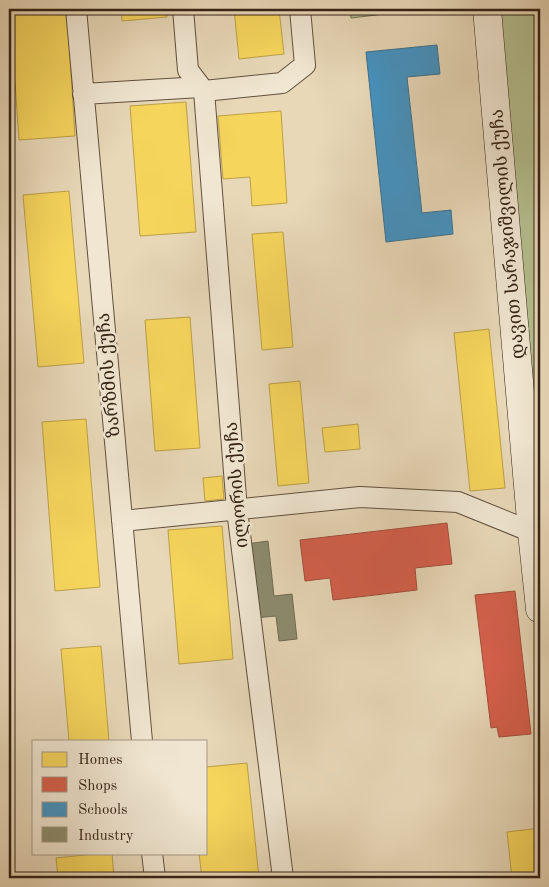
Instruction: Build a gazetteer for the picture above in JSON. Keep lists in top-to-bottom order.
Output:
{
  "streets": {
    "main road": ["დავით სარაჯიშვილის ქუჩა"],
    "street": ["ზარზმის ქუჩა", "ილორის ქუჩა"]
  },
  "legend": [
    "Homes",
    "Shops",
    "Schools",
    "Industry"
  ]
}
